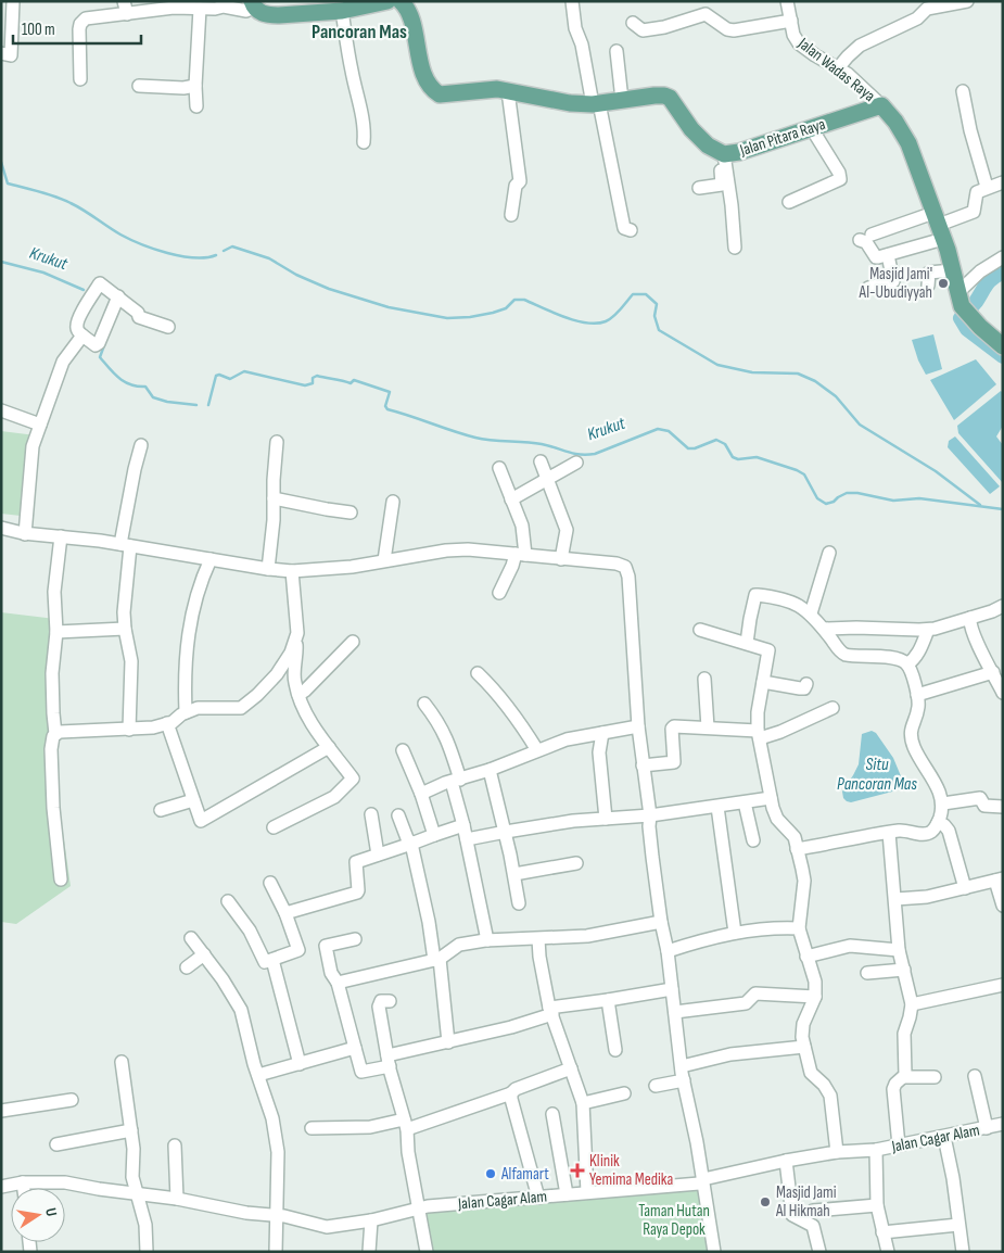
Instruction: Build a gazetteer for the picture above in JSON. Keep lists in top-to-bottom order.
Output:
{
  "streets": {
    "main road": ["Jalan Pitara Raya"],
    "street": ["Jalan Wadas Raya", "Jalan Cagar Alam"]
  },
  "crossings": [
    ["Jalan Wadas Raya", "Jalan Pitara Raya"]
  ],
  "districts": ["Pancoran Mas"],
  "water": ["Krukut", "Situ Pancoran Mas"],
  "parks": ["Taman Hutan Raya Depok"],
  "places": {
    "other": ["Masjid Jami' Al-Ubudiyyah", "Alfamart", "Masjid Jami Al Hikmah"],
    "health": ["Klinik Yemima Medika"]
  },
  "scale_bar": "100 m",
  "north": "right"
}
